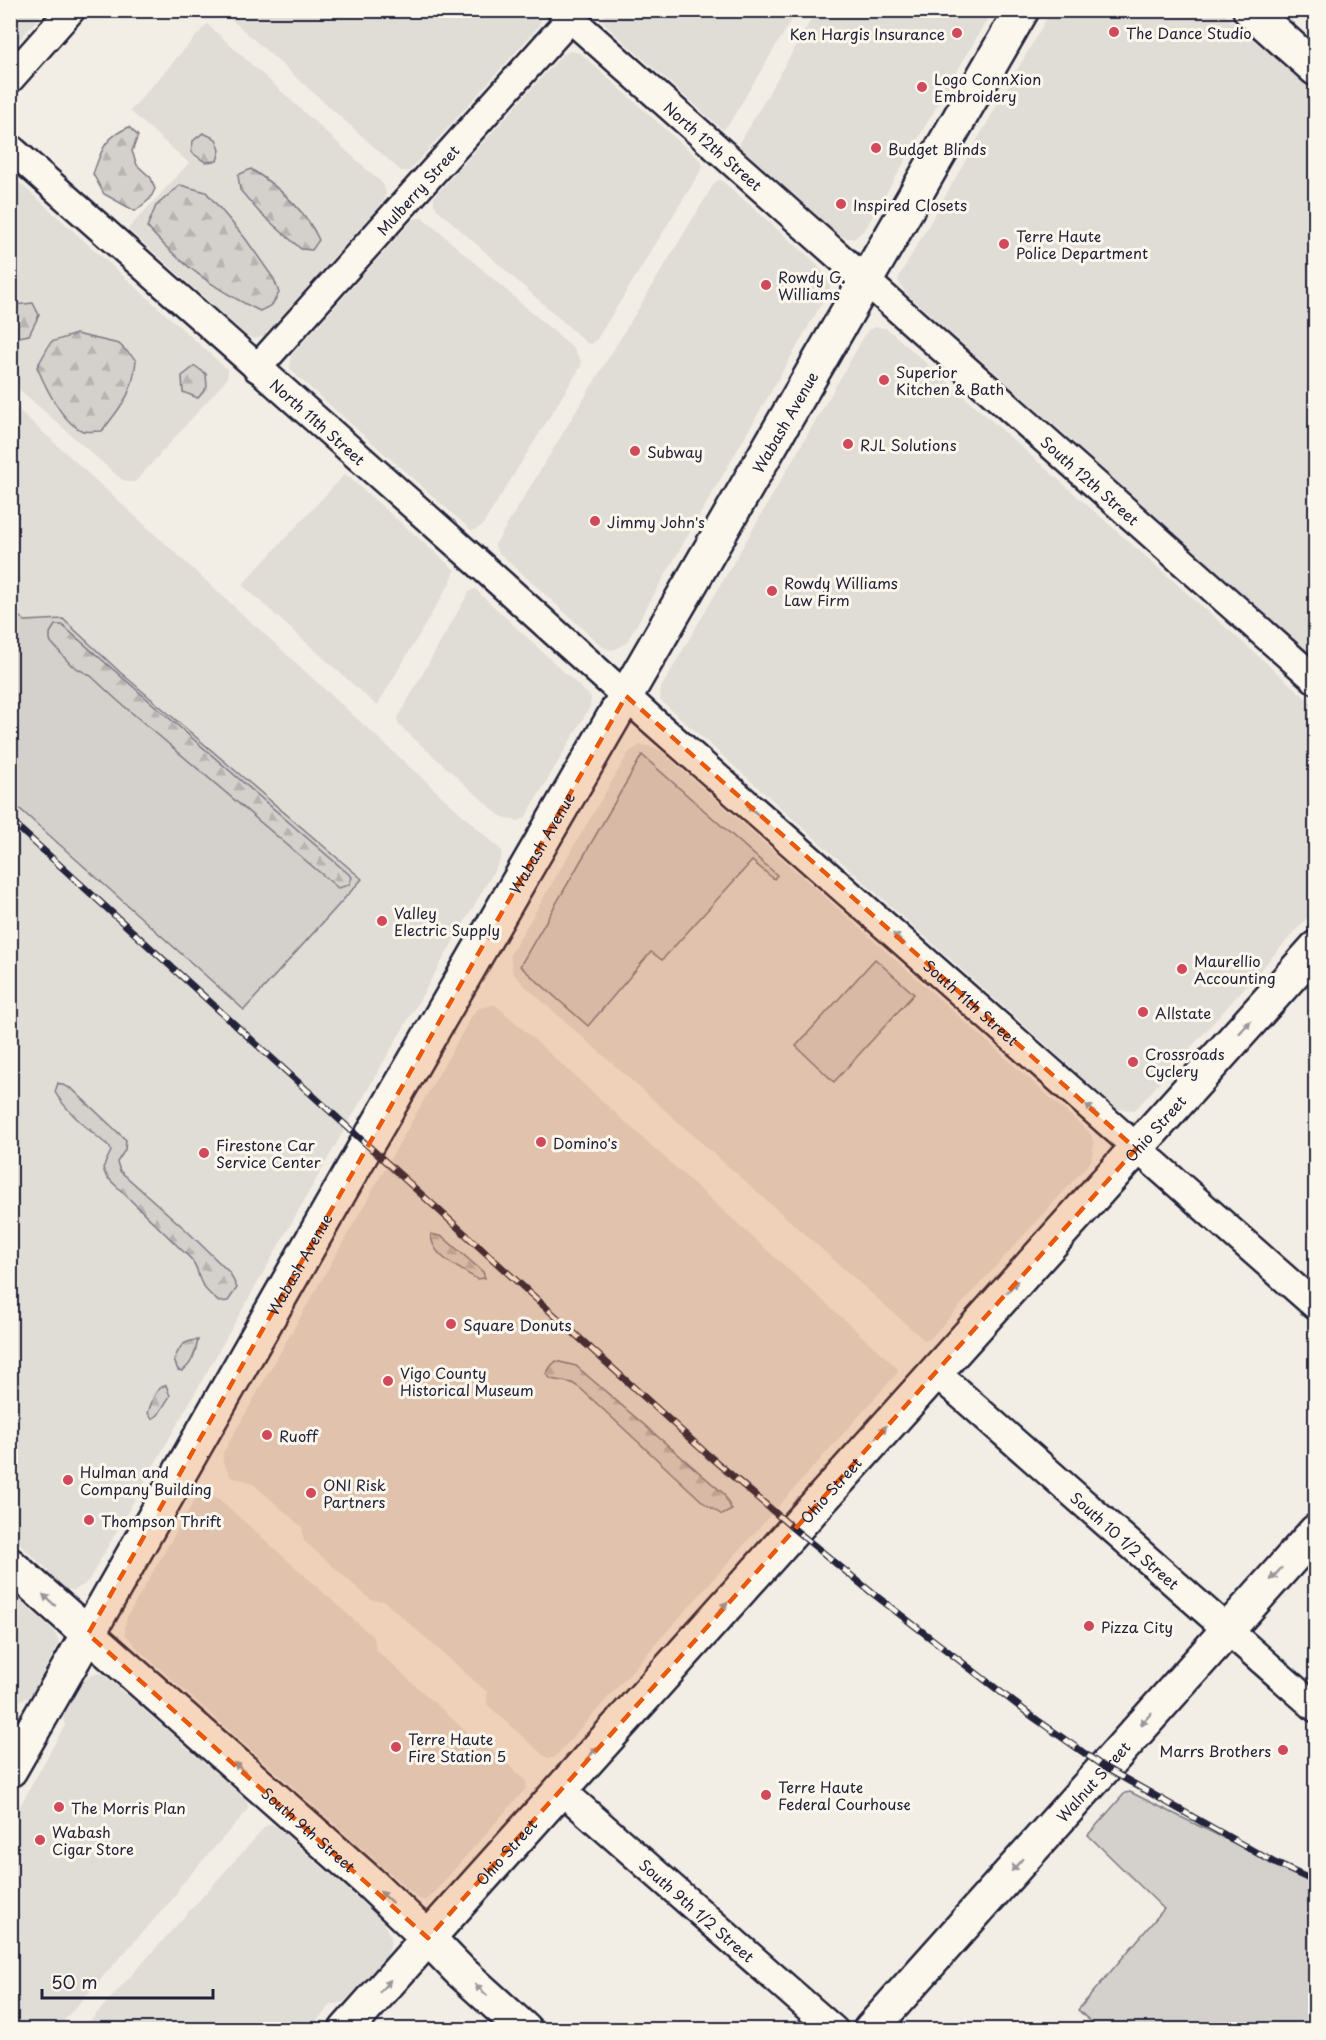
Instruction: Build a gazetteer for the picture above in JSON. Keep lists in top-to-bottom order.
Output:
{
  "streets": {
    "main road": [
      "Wabash Avenue",
      "Ohio Street",
      "Walnut Street",
      "South 9th Street"
    ],
    "street": [
      "North 12th Street",
      "Mulberry Street",
      "North 11th Street",
      "South 12th Street",
      "South 11th Street",
      "South 10 1/2 Street",
      "South 9th 1/2 Street"
    ]
  },
  "crossings": [
    ["North 12th Street", "Mulberry Street"],
    ["North 12th Street", "Wabash Avenue"],
    ["North 12th Street", "South 12th Street"],
    ["Mulberry Street", "North 11th Street"],
    ["North 11th Street", "Wabash Avenue"],
    ["North 11th Street", "South 11th Street"],
    ["Wabash Avenue", "South 12th Street"],
    ["Wabash Avenue", "South 11th Street"],
    ["Wabash Avenue", "South 9th Street"],
    ["South 11th Street", "Ohio Street"],
    ["Ohio Street", "South 10 1/2 Street"],
    ["Ohio Street", "South 9th Street"],
    ["Ohio Street", "South 9th 1/2 Street"],
    ["South 10 1/2 Street", "Walnut Street"]
  ],
  "one_way": [
    "South 11th Street",
    "Ohio Street",
    "Walnut Street",
    "South 9th Street"
  ],
  "places": [
    "The Dance Studio",
    "Ken Hargis Insurance",
    "Logo ConnXion Embroidery",
    "Budget Blinds",
    "Inspired Closets",
    "Terre Haute Police Department",
    "Rowdy G. Williams",
    "Superior Kitchen & Bath",
    "RJL Solutions",
    "Subway",
    "Jimmy John's",
    "Rowdy Williams Law Firm",
    "Valley Electric Supply",
    "Maurellio Accounting",
    "Allstate",
    "Crossroads Cyclery",
    "Domino's",
    "Firestone Car Service Center",
    "Square Donuts",
    "Vigo County Historical Museum",
    "Ruoff",
    "Hulman and Company Building",
    "ONI Risk Partners",
    "Thompson Thrift",
    "Pizza City",
    "Terre Haute Fire Station 5",
    "Marrs Brothers",
    "Terre Haute Federal Courhouse",
    "The Morris Plan",
    "Wabash Cigar Store"
  ],
  "scale_bar": "50 m"
}
